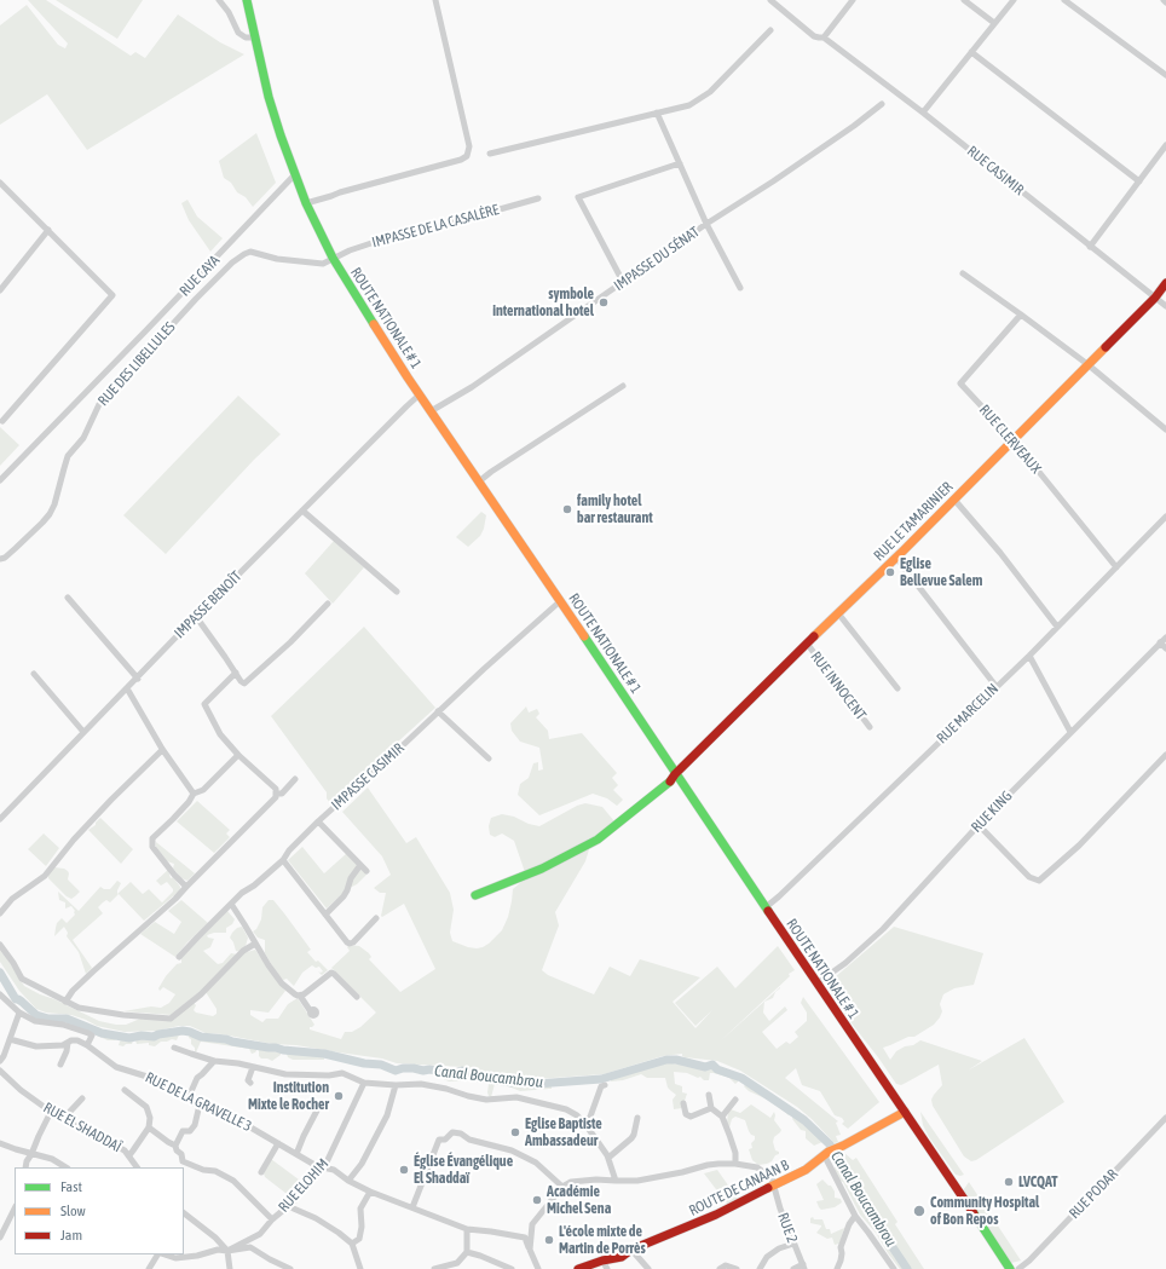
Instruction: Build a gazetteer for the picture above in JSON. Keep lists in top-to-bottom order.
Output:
{
  "streets": {
    "main road": ["ROUTE NATIONALE # 1", "RUE LE TAMARINIER", "ROUTE DE CANAAN B"],
    "street": [
      "RUE CASIMIR",
      "IMPASSE DE LA CASALÈRE",
      "IMPASSE DU SÉNAT",
      "RUE CAYA",
      "RUE DES LIBELLULES",
      "RUE CLERVEAUX",
      "IMPASSE BENOÎT",
      "RUE INNOCENT",
      "RUE MARCELIN",
      "IMPASSE CASIMIR",
      "RUE KING",
      "RUE DE LA GRAVELLE 3",
      "RUE EL SHADDAÏ",
      "RUE ELOHIM",
      "RUE PODAR",
      "RUE 2"
    ]
  },
  "crossings": [
    ["RUE CASIMIR", "RUE LE TAMARINIER"],
    ["IMPASSE DE LA CASALÈRE", "ROUTE NATIONALE # 1"],
    ["IMPASSE DE LA CASALÈRE", "RUE DES LIBELLULES"],
    ["IMPASSE DU SÉNAT", "ROUTE NATIONALE # 1"],
    ["RUE CAYA", "ROUTE NATIONALE # 1"],
    ["ROUTE NATIONALE # 1", "RUE DES LIBELLULES"],
    ["ROUTE NATIONALE # 1", "RUE LE TAMARINIER"],
    ["ROUTE NATIONALE # 1", "IMPASSE BENOÎT"],
    ["ROUTE NATIONALE # 1", "RUE MARCELIN"],
    ["ROUTE NATIONALE # 1", "IMPASSE CASIMIR"],
    ["ROUTE NATIONALE # 1", "RUE KING"],
    ["ROUTE NATIONALE # 1", "ROUTE DE CANAAN B"],
    ["RUE CLERVEAUX", "RUE LE TAMARINIER"],
    ["RUE CLERVEAUX", "RUE MARCELIN"],
    ["RUE LE TAMARINIER", "RUE INNOCENT"],
    ["RUE DE LA GRAVELLE 3", "RUE ELOHIM"],
    ["ROUTE DE CANAAN B", "RUE 2"]
  ],
  "water": ["Canal Boucambrou"],
  "places": [
    "symbole international hotel",
    "family hotel bar restaurant",
    "Eglise Bellevue Salem",
    "Institution Mixte le Rocher",
    "Eglise Baptiste Ambassadeur",
    "Église Évangélique El Shaddaï",
    "LVCQAT",
    "Académie Michel Sena",
    "Community Hospital of Bon Repos",
    "L'école mixte de Martin de Porrès"
  ],
  "legend": ["Fast", "Slow", "Jam"]
}
